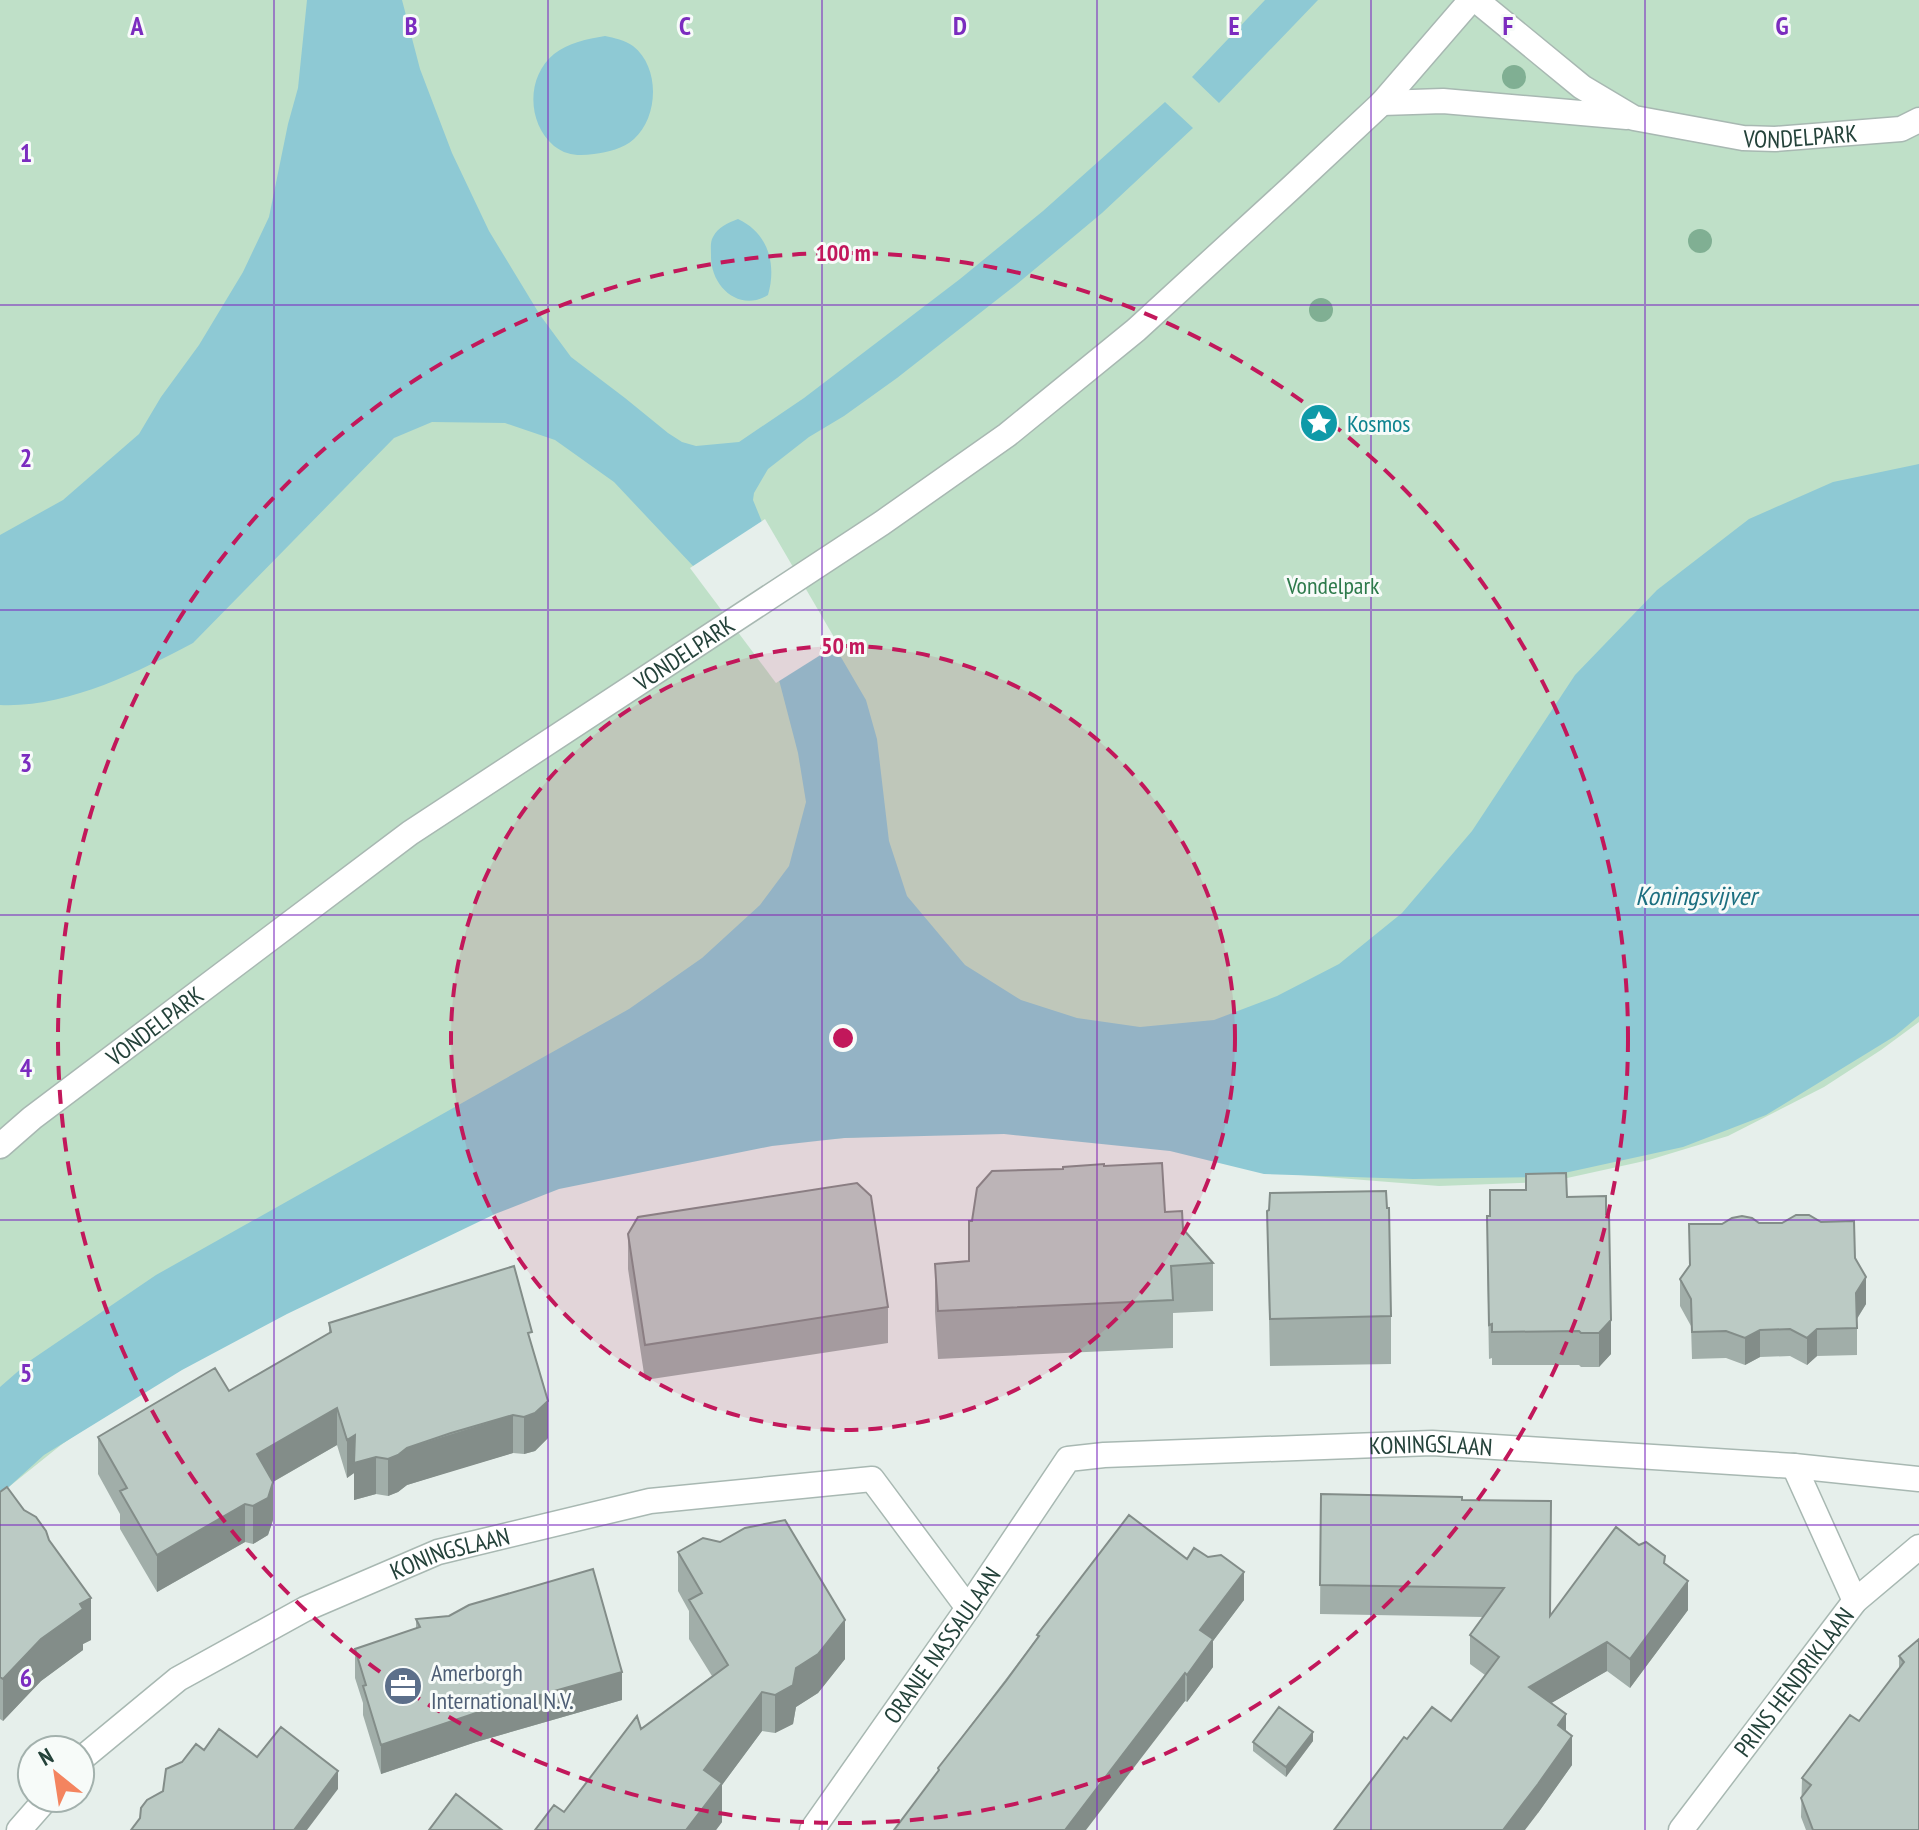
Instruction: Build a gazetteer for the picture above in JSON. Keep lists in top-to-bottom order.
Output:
{
  "streets": {
    "street": [
      "VONDELPARK",
      "KONINGSLAAN",
      "ORANJE NASSAULAAN",
      "PRINS HENDRIKLAAN"
    ]
  },
  "crossings": [
    ["KONINGSLAAN", "ORANJE NASSAULAAN"]
  ],
  "water": ["Koningsvijver"],
  "parks": ["Vondelpark"],
  "places": {
    "place": ["Kosmos"],
    "office": ["Amerborgh International N.V."]
  },
  "north": "top left",
  "grid": {
    "columns": [
      "A",
      "B",
      "C",
      "D",
      "E",
      "F",
      "G"
    ],
    "rows": [
      "1",
      "2",
      "3",
      "4",
      "5",
      "6"
    ]
  },
  "rings": ["100 m", "50 m"]
}
